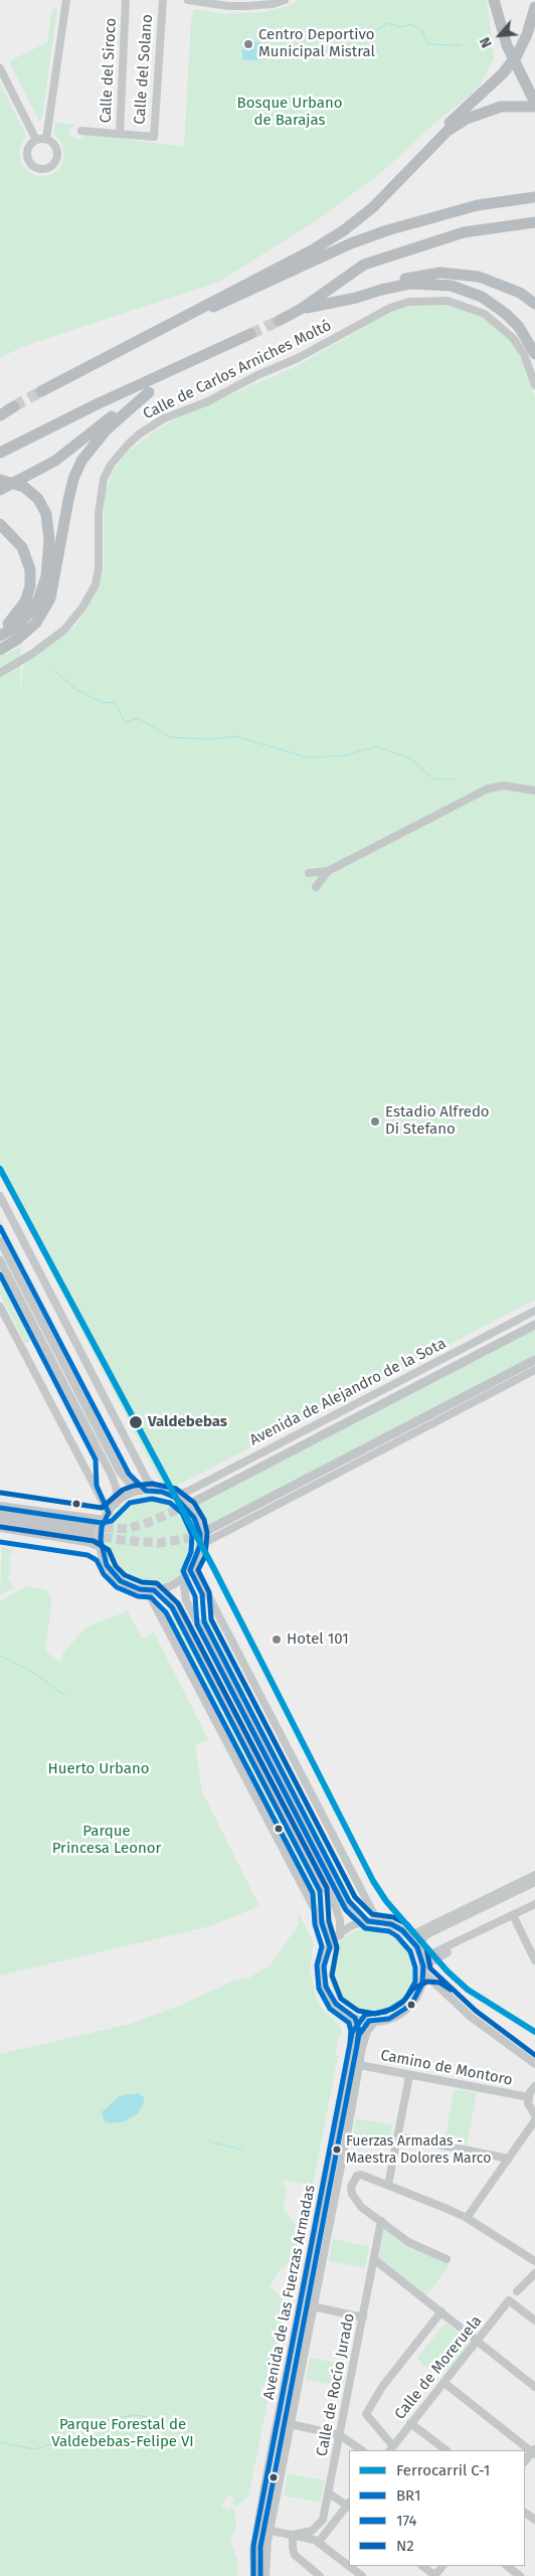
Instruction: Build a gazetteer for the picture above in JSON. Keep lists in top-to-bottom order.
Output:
{
  "streets": {
    "main road": ["Avenida de Alejandro de la Sota"],
    "street": [
      "Calle del Solano",
      "Calle del Siroco",
      "Calle de Carlos Arniches Moltó",
      "Camino de Montoro",
      "Avenida de las Fuerzas Armadas",
      "Calle de Moreruela",
      "Calle de Rocío Jurado"
    ]
  },
  "crossings": [
    ["Calle del Solano", "Calle del Siroco"],
    ["Camino de Montoro", "Avenida de las Fuerzas Armadas"]
  ],
  "parks": [
    "Bosque Urbano de Barajas",
    "Huerto Urbano",
    "Parque Princesa Leonor",
    "Parque Forestal de Valdebebas-Felipe VI"
  ],
  "places": [
    "Centro Deportivo Municipal Mistral",
    "Estadio Alfredo Di Stefano",
    "Valdebebas",
    "Hotel 101",
    "Fuerzas Armadas - Maestra Dolores Marco"
  ],
  "lines": [
    "rail line C-1",
    "transit line BR1",
    "transit line N2",
    "transit line 174"
  ],
  "legend": [
    "Ferrocarril C-1",
    "BR1",
    "174",
    "N2"
  ],
  "north": "bottom left"
}
